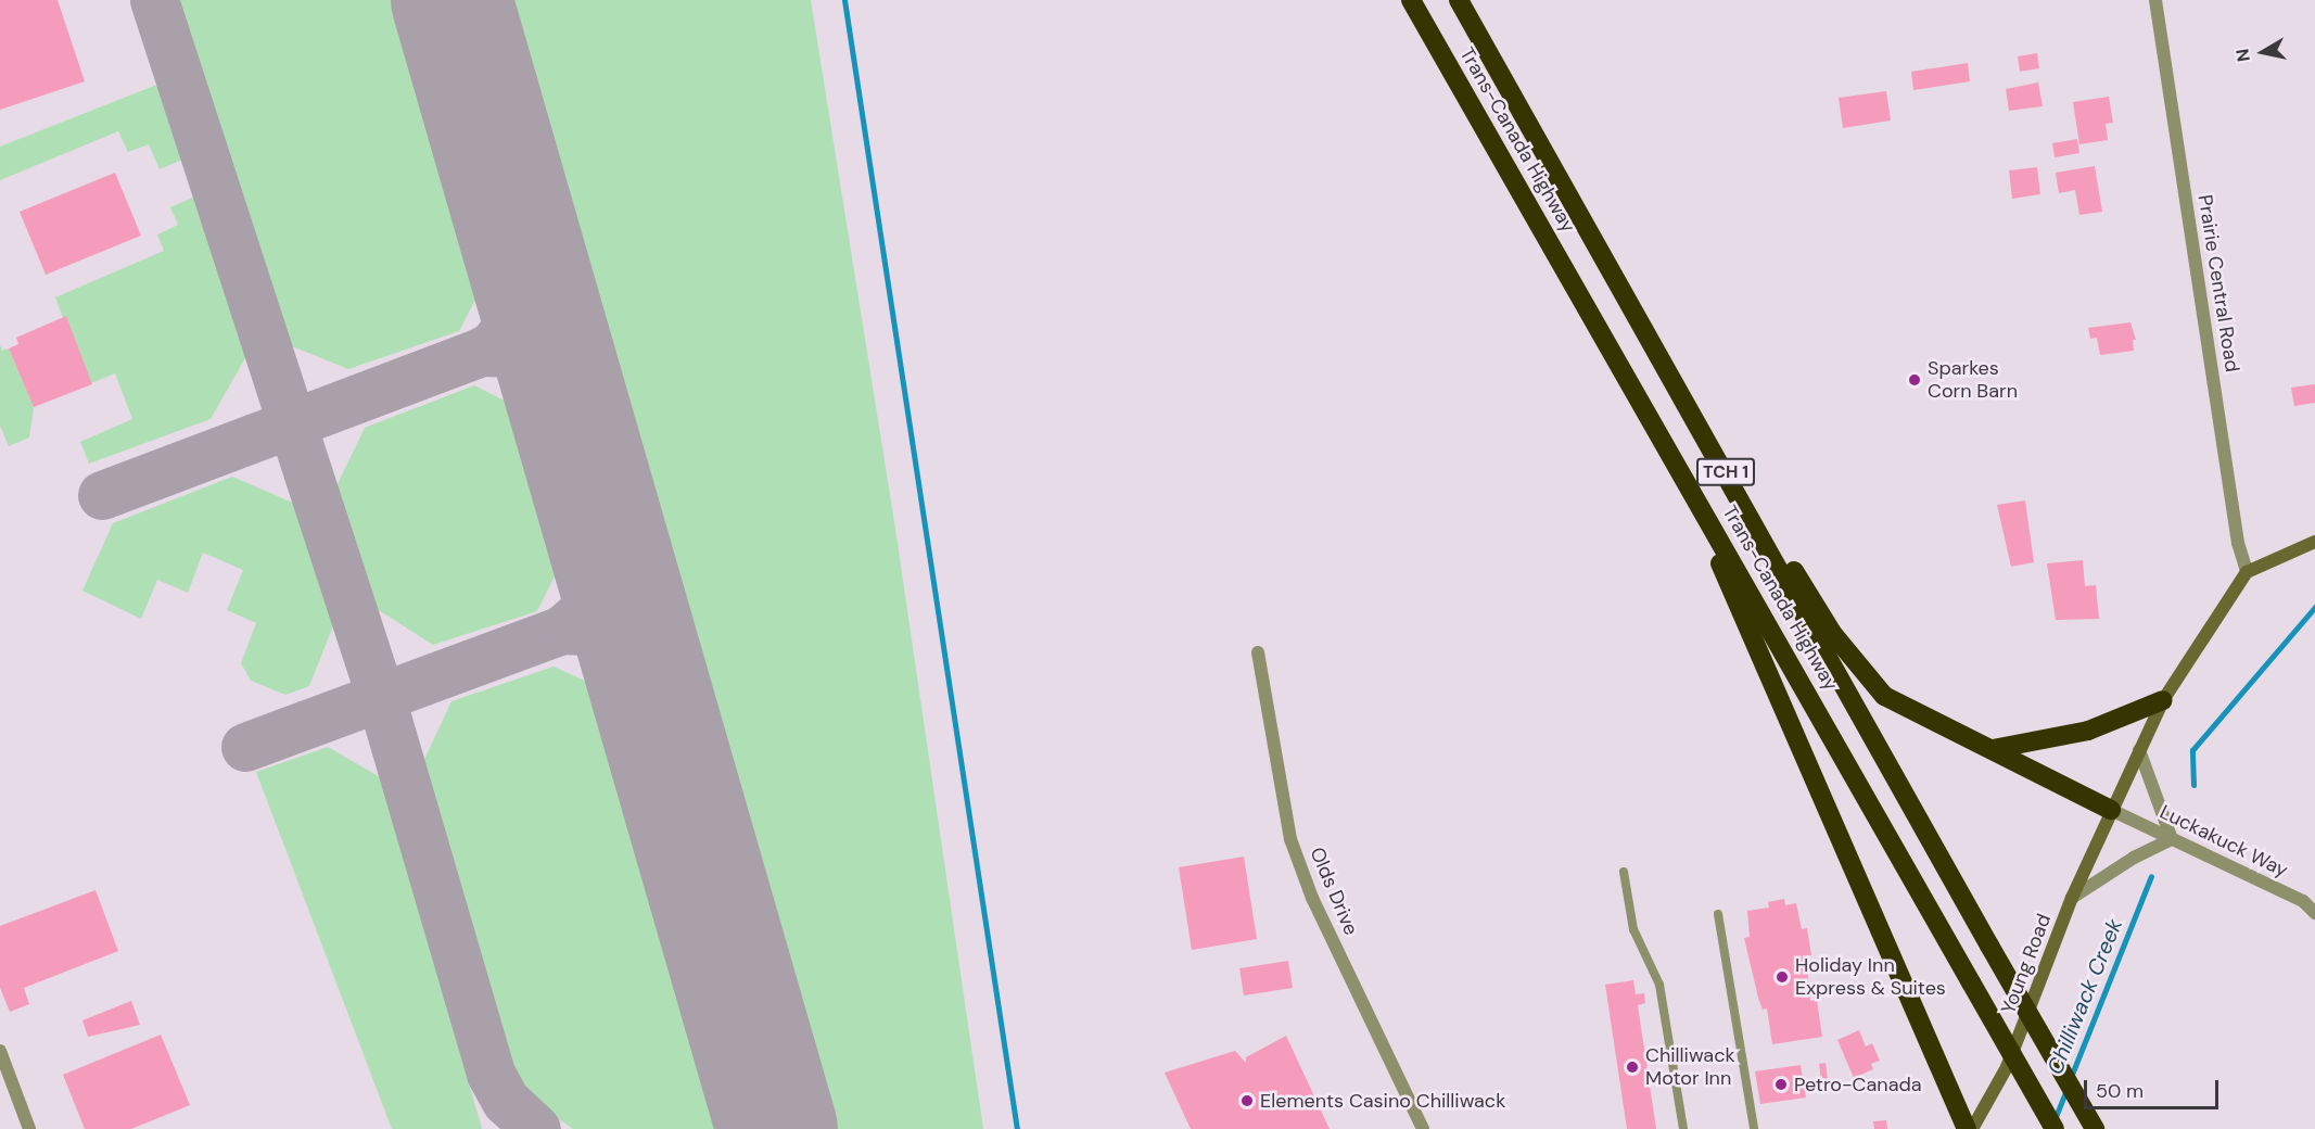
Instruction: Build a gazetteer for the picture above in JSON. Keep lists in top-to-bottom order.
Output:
{
  "streets": {
    "highway": ["Trans-Canada Highway", "TCH 1"],
    "main road": ["Young Road"],
    "street": ["Prairie Central Road", "Luckakuck Way", "Olds Drive"]
  },
  "crossings": [
    ["Prairie Central Road", "Young Road"],
    ["Luckakuck Way", "Young Road"]
  ],
  "water": ["Chilliwack Creek"],
  "places": [
    "Sparkes Corn Barn",
    "Holiday Inn Express & Suites",
    "Chilliwack Motor Inn",
    "Petro-Canada",
    "Elements Casino Chilliwack"
  ],
  "scale_bar": "50 m",
  "north": "left"
}
